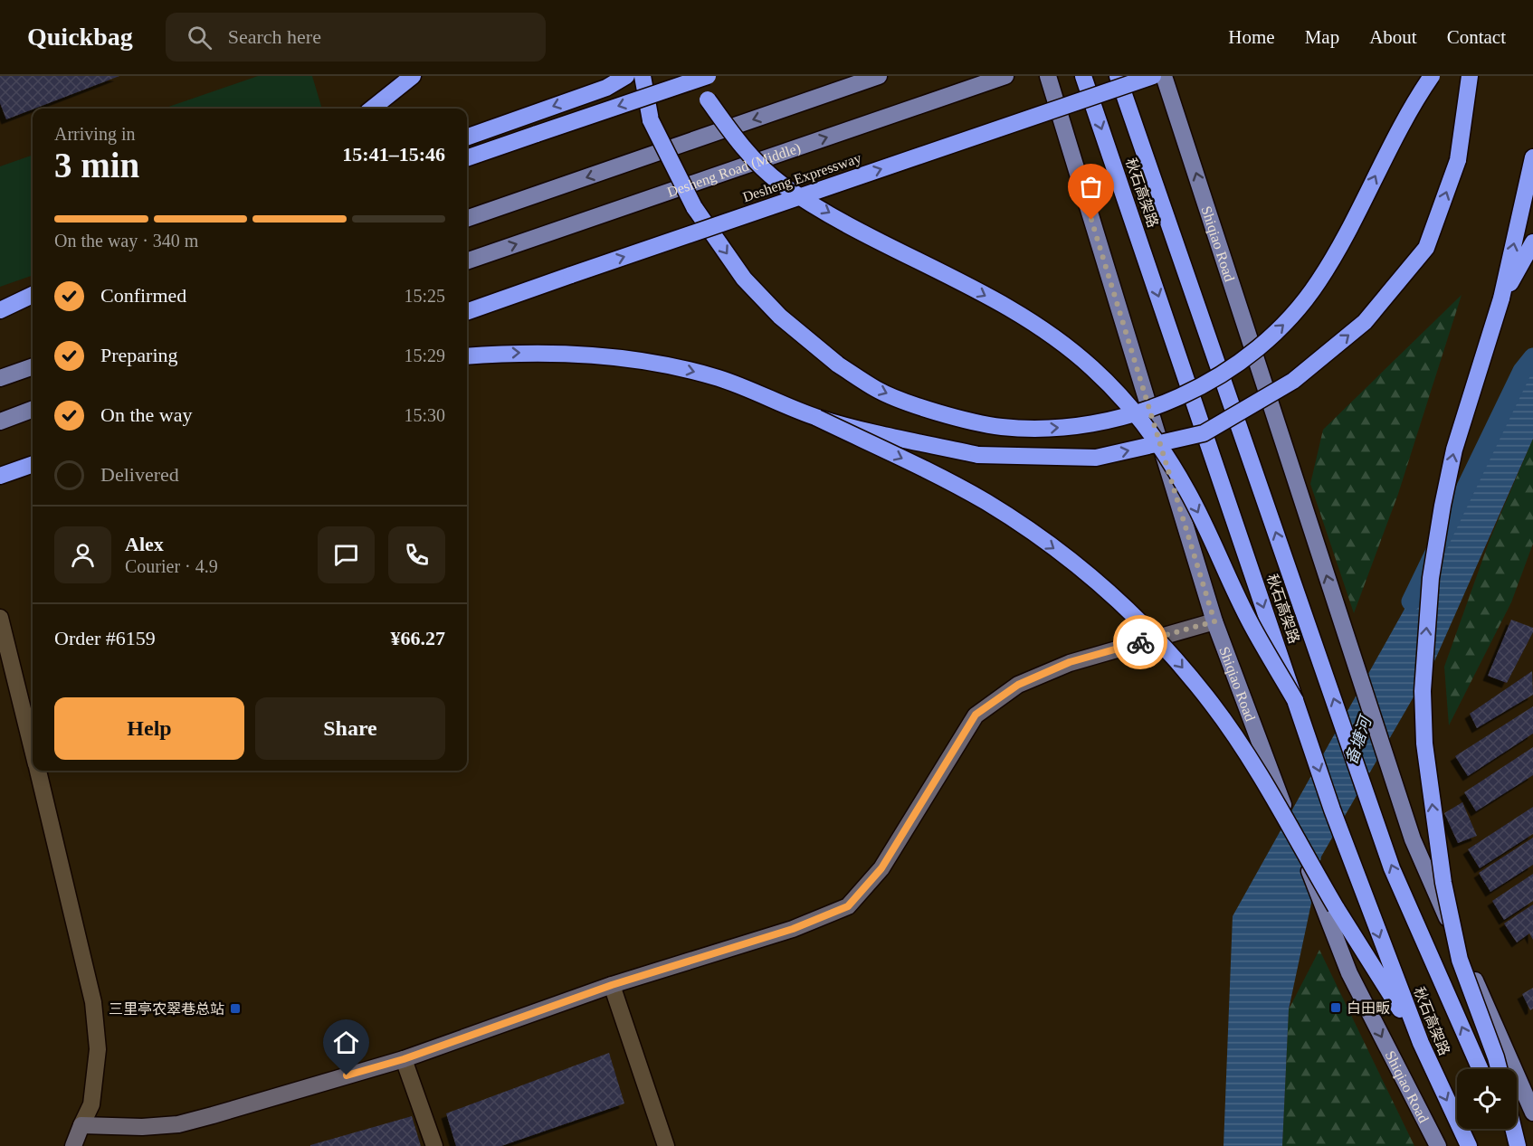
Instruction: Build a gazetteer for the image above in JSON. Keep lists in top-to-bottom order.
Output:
{
  "streets": {
    "highway": ["Desheng Expressway", "秋石高架路"],
    "main road": ["Desheng Road (Middle)", "Shiqiao Road"]
  },
  "water": ["备塘河"],
  "places": {
    "transit": ["白田畈", "三里亭农翠巷总站"]
  },
  "page": {
    "header": "Quickbag",
    "search": "Search here",
    "nav": [
      "Home",
      "Map",
      "About",
      "Contact"
    ],
    "heading": ["3 min", "Arriving in", "15:41–15:46"],
    "panel": [
      "Alex",
      "Courier · 4.9",
      "Order #6159",
      "¥66.27"
    ],
    "bar": "On the way · 340 m",
    "list": [
      ["Confirmed", "15:25"],
      ["Preparing", "15:29"],
      ["On the way", "15:30"],
      "Delivered"
    ],
    "buttons": ["Help", "Share"]
  }
}
